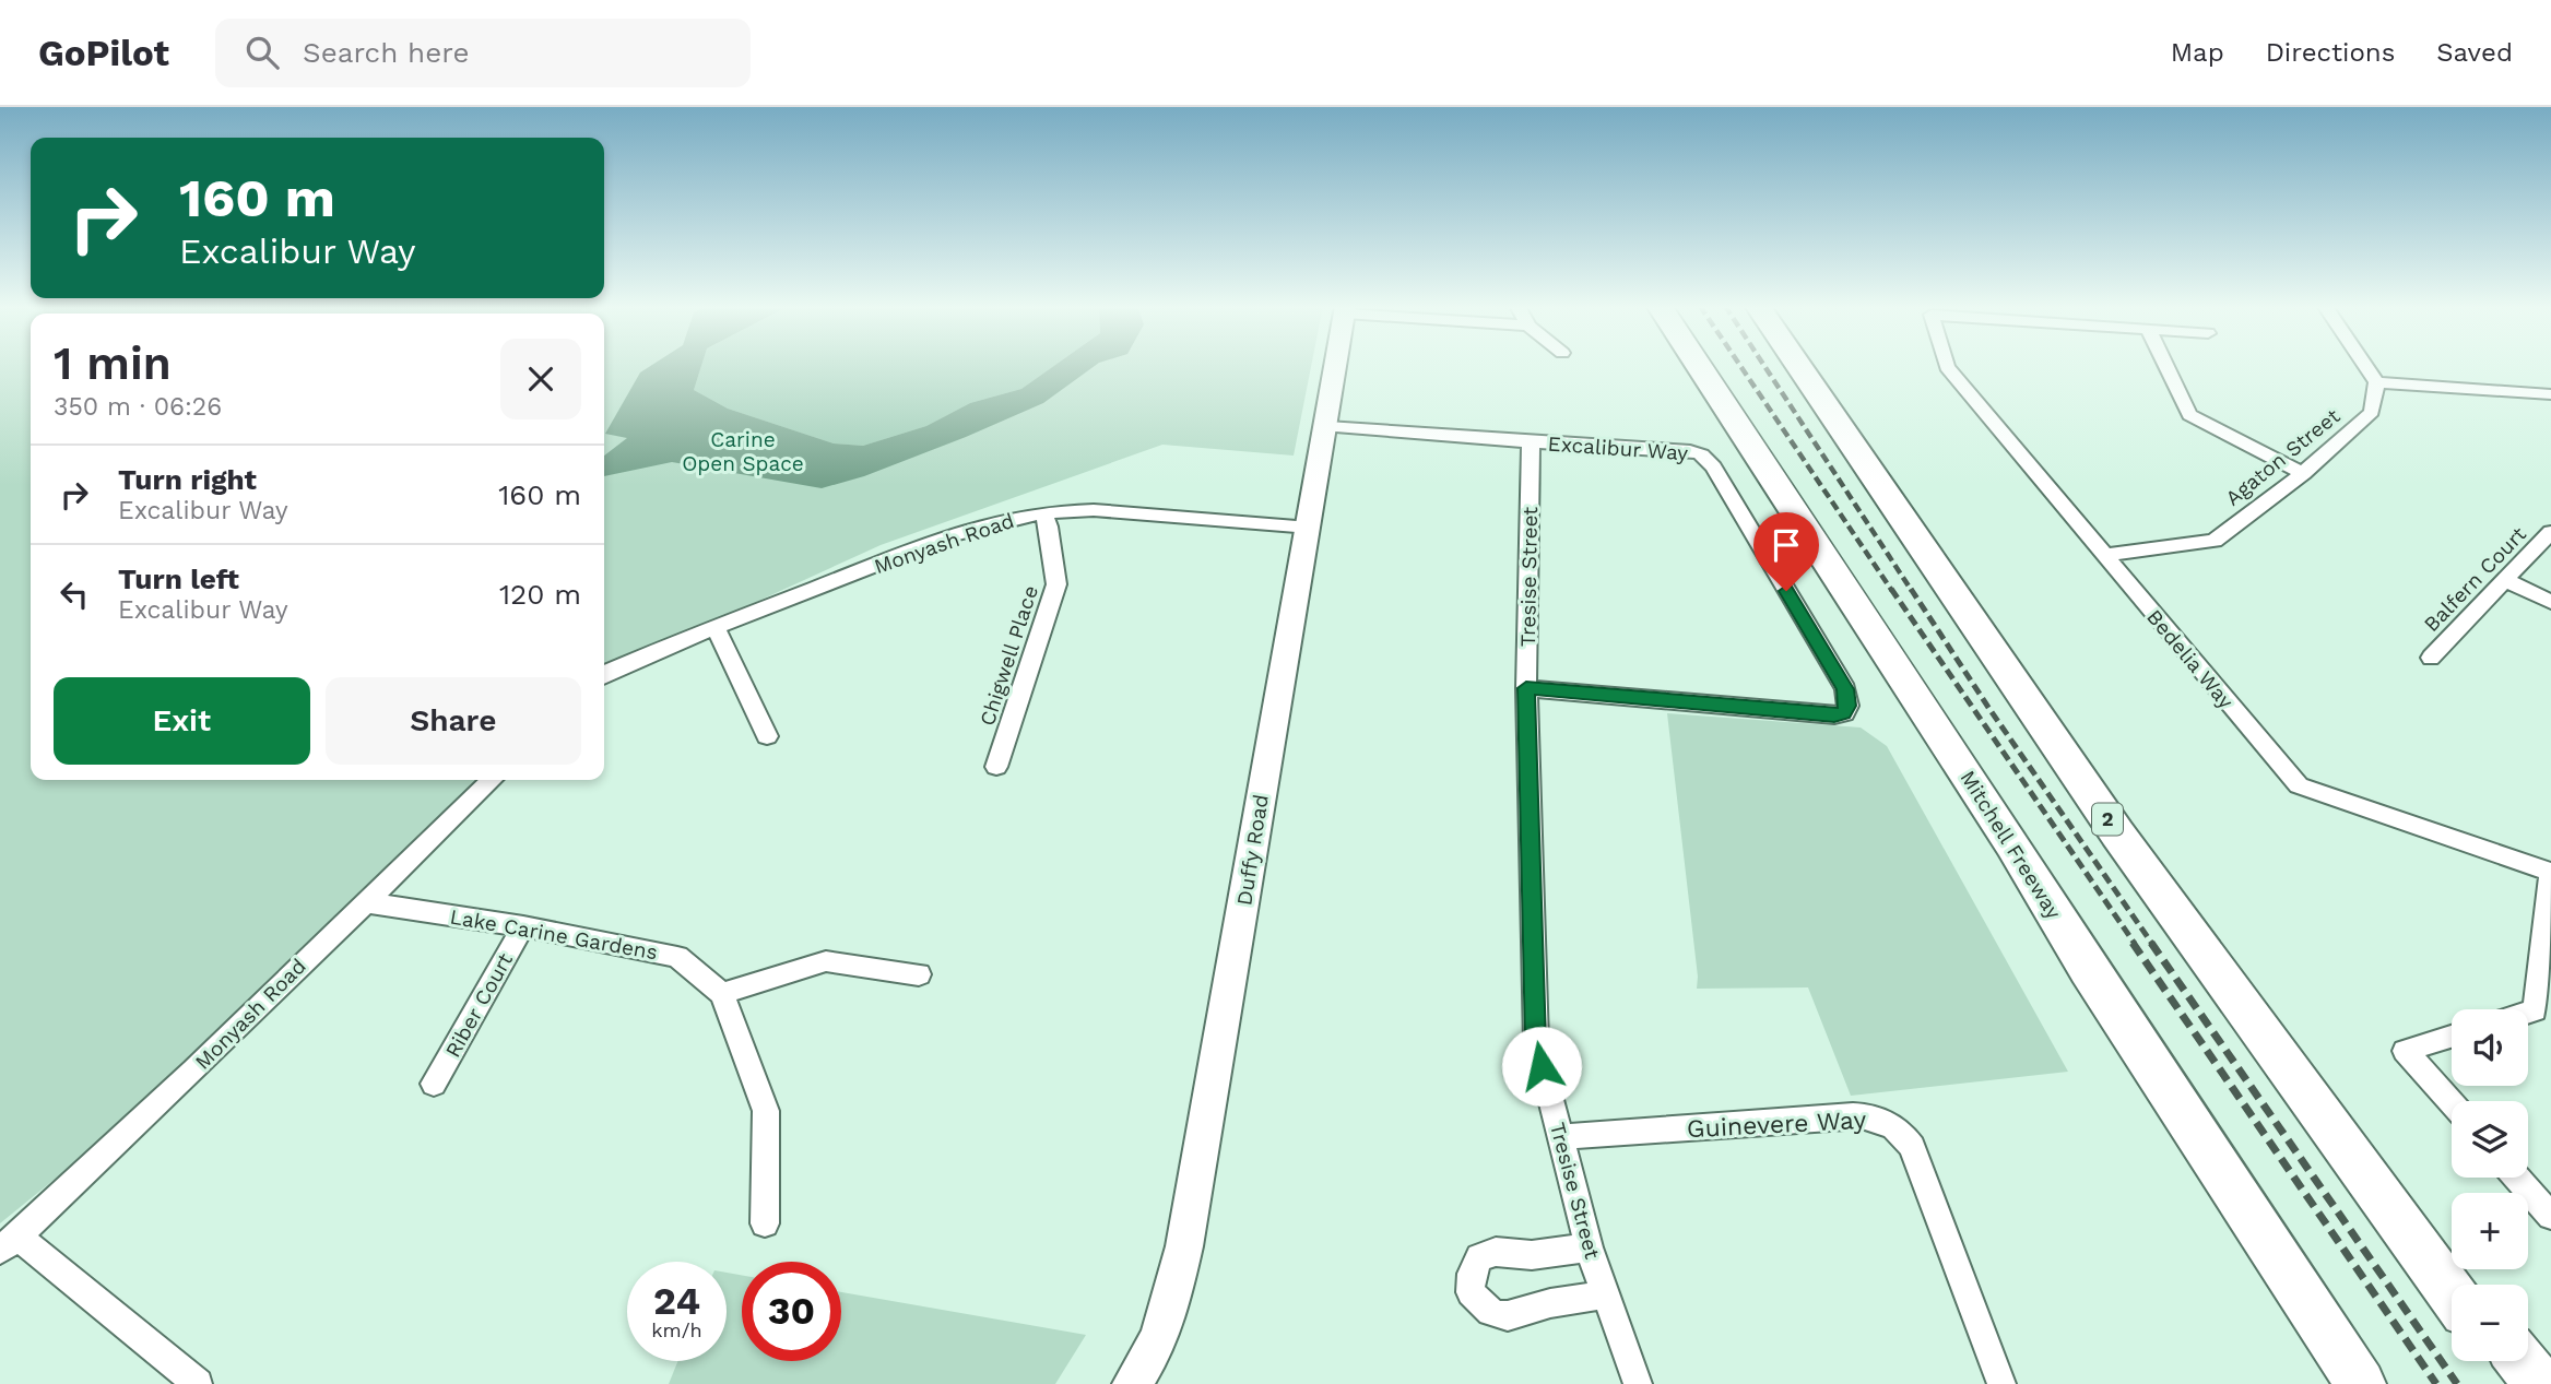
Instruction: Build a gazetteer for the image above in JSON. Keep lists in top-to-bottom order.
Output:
{
  "streets": {
    "highway": ["2", "Mitchell Freeway"],
    "main road": ["Duffy Road"],
    "street": [
      "Excalibur Way",
      "Agaton Street",
      "Monyash Road",
      "Tresise Street",
      "Balfern Court",
      "Chigwell Place",
      "Bedelia Way",
      "Lake Carine Gardens",
      "Riber Court",
      "Guinevere Way"
    ]
  },
  "crossings": [
    ["Excalibur Way", "Tresise Street"],
    ["Excalibur Way", "Duffy Road"],
    ["Agaton Street", "Bedelia Way"],
    ["Monyash Road", "Chigwell Place"],
    ["Monyash Road", "Duffy Road"],
    ["Monyash Road", "Lake Carine Gardens"],
    ["Tresise Street", "Guinevere Way"],
    ["Lake Carine Gardens", "Riber Court"]
  ],
  "parks": ["Carine Open Space"],
  "page": {
    "header": "GoPilot",
    "search": "Search here",
    "nav": ["Map", "Directions", "Saved"],
    "turn": ["160 m", "Excalibur Way"],
    "heading": ["1 min", "350 m · 06:26"],
    "list": [
      {
        "name": "Turn right",
        "note": "Excalibur Way",
        "value": "160 m"
      },
      {
        "name": "Turn left",
        "note": "Excalibur Way",
        "value": "120 m"
      }
    ],
    "buttons": ["Exit", "Share"],
    "map_buttons": ["+", "−"],
    "speed": "24 km/h",
    "limit": "30"
  }
}
